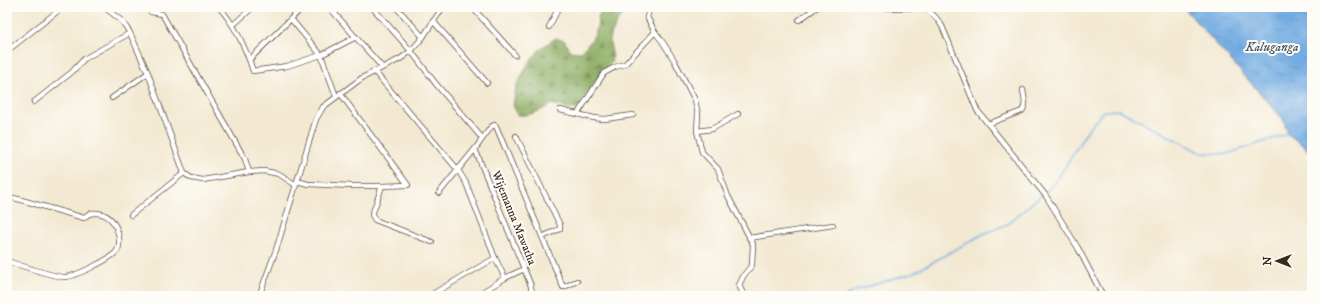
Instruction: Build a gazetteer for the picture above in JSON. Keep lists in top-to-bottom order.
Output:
{
  "streets": {
    "street": ["Wijemanna Mawatha"]
  },
  "water": ["Kaluganga"],
  "north": "left"
}
